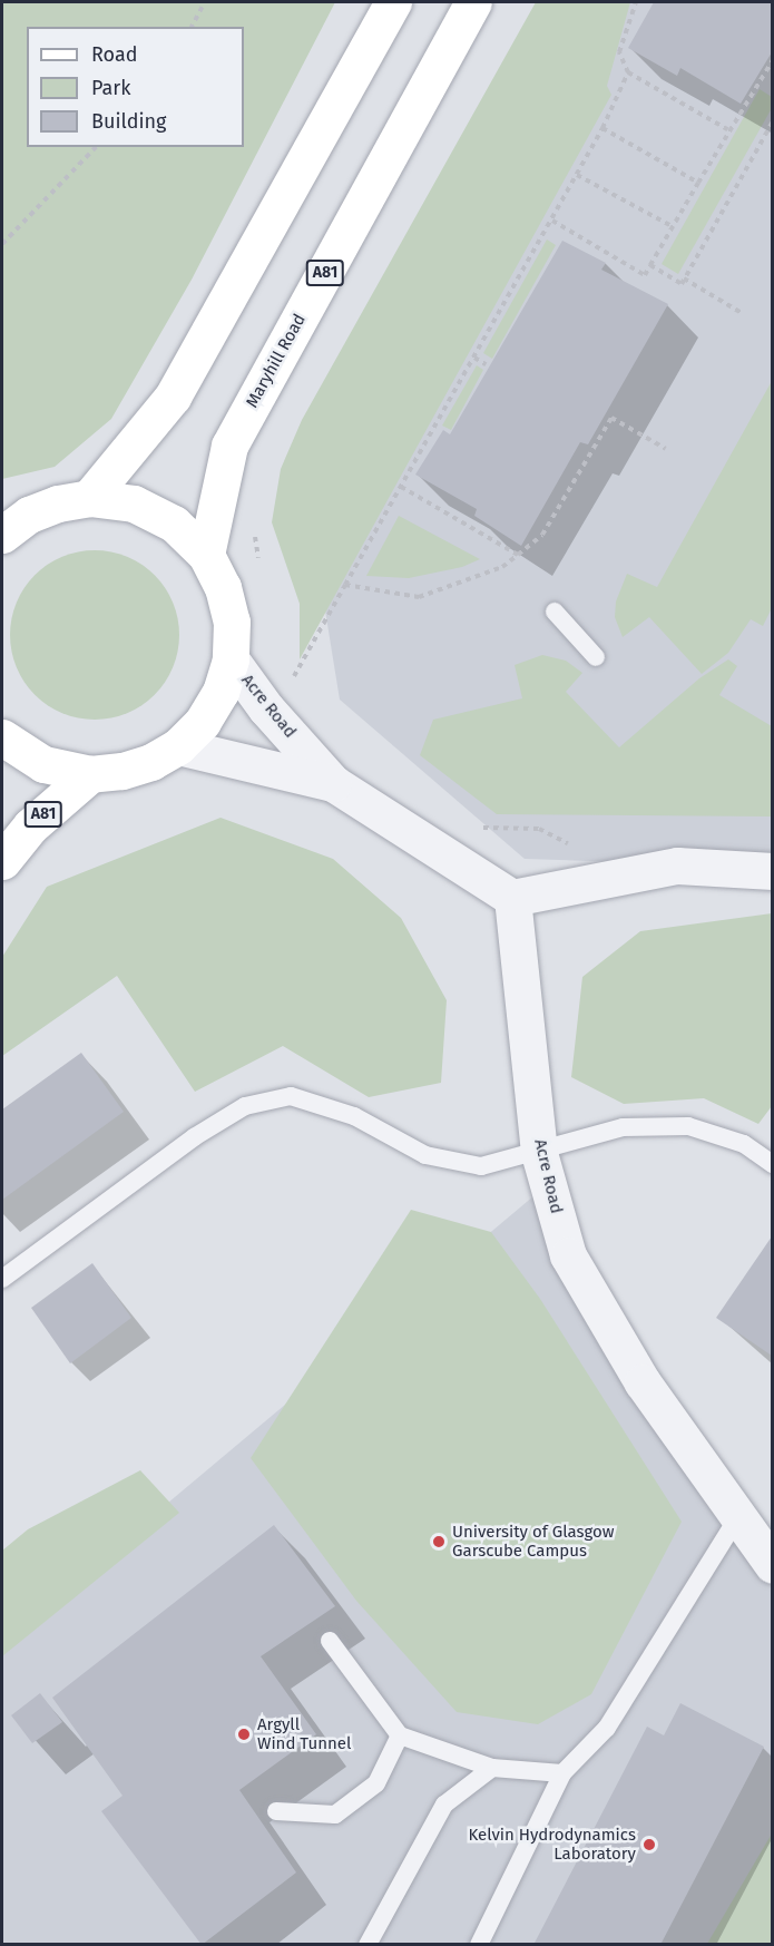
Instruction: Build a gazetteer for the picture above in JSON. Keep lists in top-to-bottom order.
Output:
{
  "streets": {
    "main road": ["A81", "Maryhill Road"],
    "street": ["Acre Road"]
  },
  "places": ["University of Glasgow Garscube Campus", "Argyll Wind Tunnel", "Kelvin Hydrodynamics Laboratory"],
  "legend": ["Road", "Park", "Building"]
}
